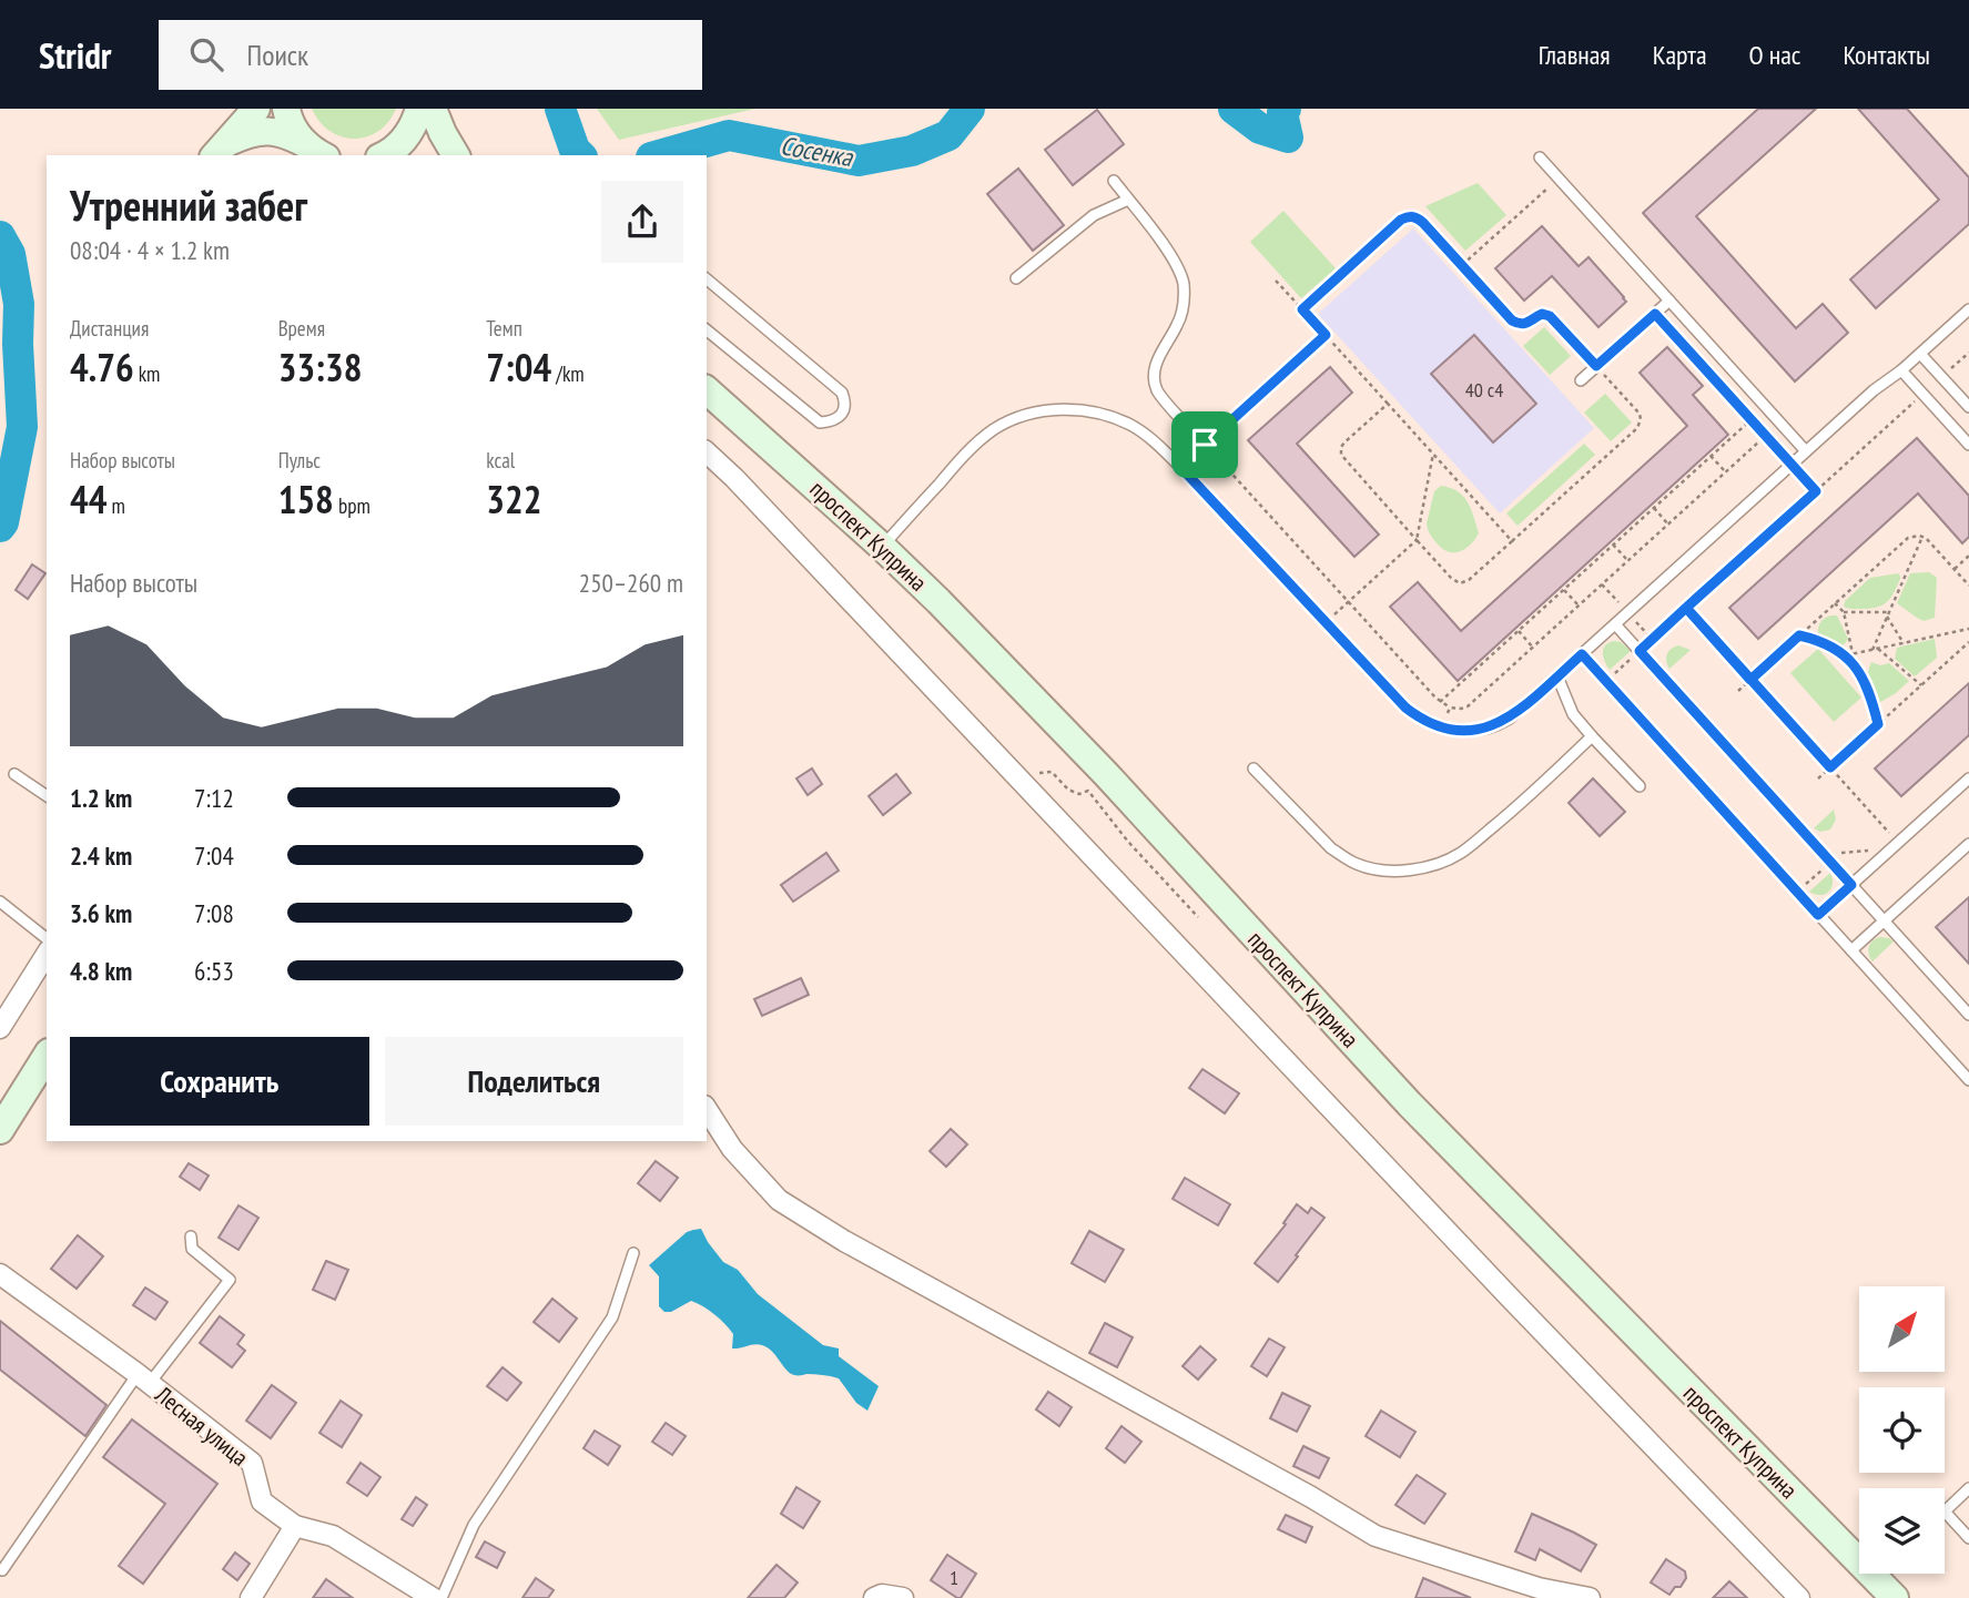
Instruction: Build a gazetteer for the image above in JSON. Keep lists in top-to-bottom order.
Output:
{
  "streets": {
    "main road": ["проспект Куприна"],
    "street": ["Лесная улица"]
  },
  "water": ["Сосенка"],
  "house_numbers": ["40 с4", "1"],
  "north": "top right",
  "page": {
    "header": "Stridr",
    "search": "Поиск",
    "nav": [
      "Главная",
      "Карта",
      "О нас",
      "Контакты"
    ],
    "heading": ["Утренний забег", "08:04 · 4 × 1.2 km"],
    "stats": [
      ["Дистанция", "4.76 km"],
      ["Время", "33:38"],
      ["Темп", "7:04 /km"],
      ["Набор высоты", "44 m"],
      ["Пульс", "158 bpm"],
      ["kcal", "322"]
    ],
    "chart": ["Набор высоты", "250–260 m"],
    "list": [
      {
        "name": "1.2 km",
        "note": "7:12"
      },
      {
        "name": "2.4 km",
        "note": "7:04"
      },
      {
        "name": "3.6 km",
        "note": "7:08"
      },
      {
        "name": "4.8 km",
        "note": "6:53"
      }
    ],
    "buttons": ["Сохранить", "Поделиться"]
  }
}
